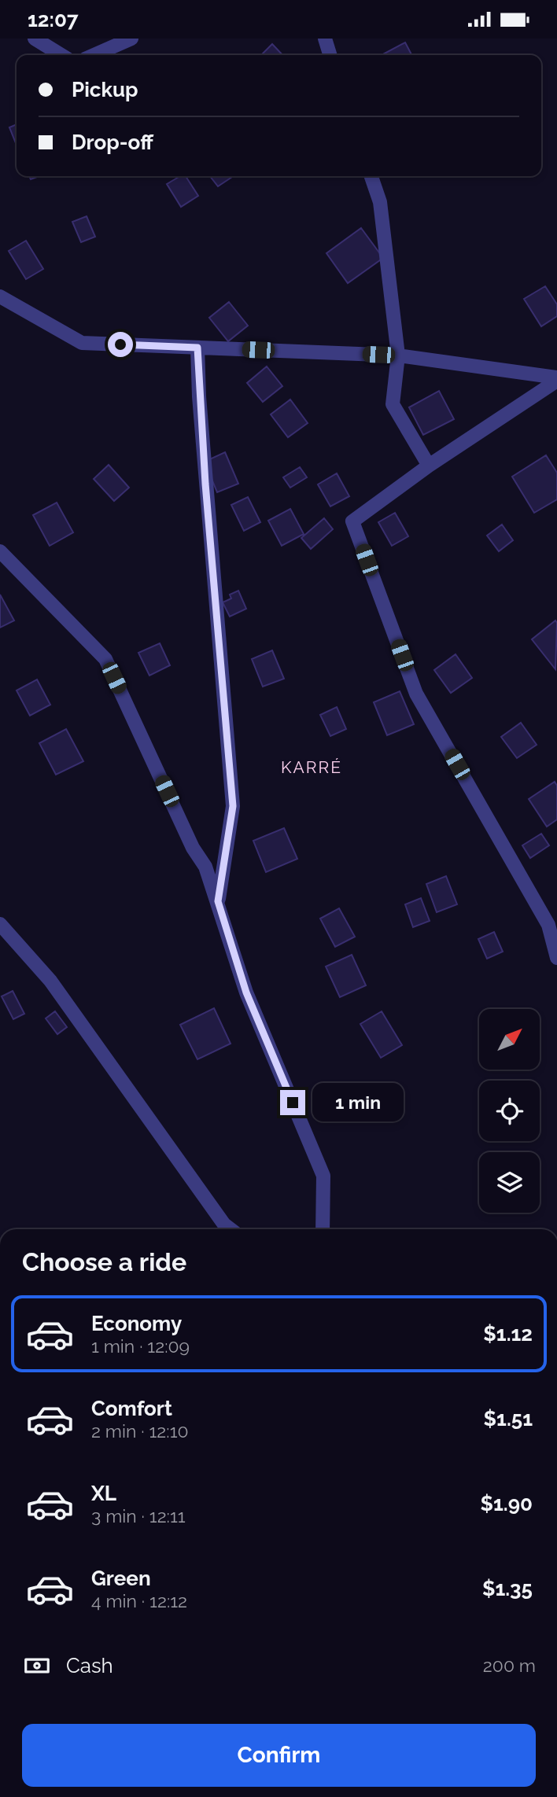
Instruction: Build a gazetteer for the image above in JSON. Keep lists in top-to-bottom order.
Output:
{
  "districts": ["KARRÉ"],
  "north": "top right",
  "page": {
    "status": "12:07",
    "banner": ["Pickup", "Drop-off"],
    "bubble": "1 min",
    "heading": "Choose a ride",
    "list": [
      {
        "name": "Economy",
        "note": "1 min · 12:09",
        "value": "$1.12"
      },
      {
        "name": "Comfort",
        "note": "2 min · 12:10",
        "value": "$1.51"
      },
      {
        "name": "XL",
        "note": "3 min · 12:11",
        "value": "$1.90"
      },
      {
        "name": "Green",
        "note": "4 min · 12:12",
        "value": "$1.35"
      }
    ],
    "pay": ["Cash", "200 m"],
    "buttons": "Confirm"
  }
}
